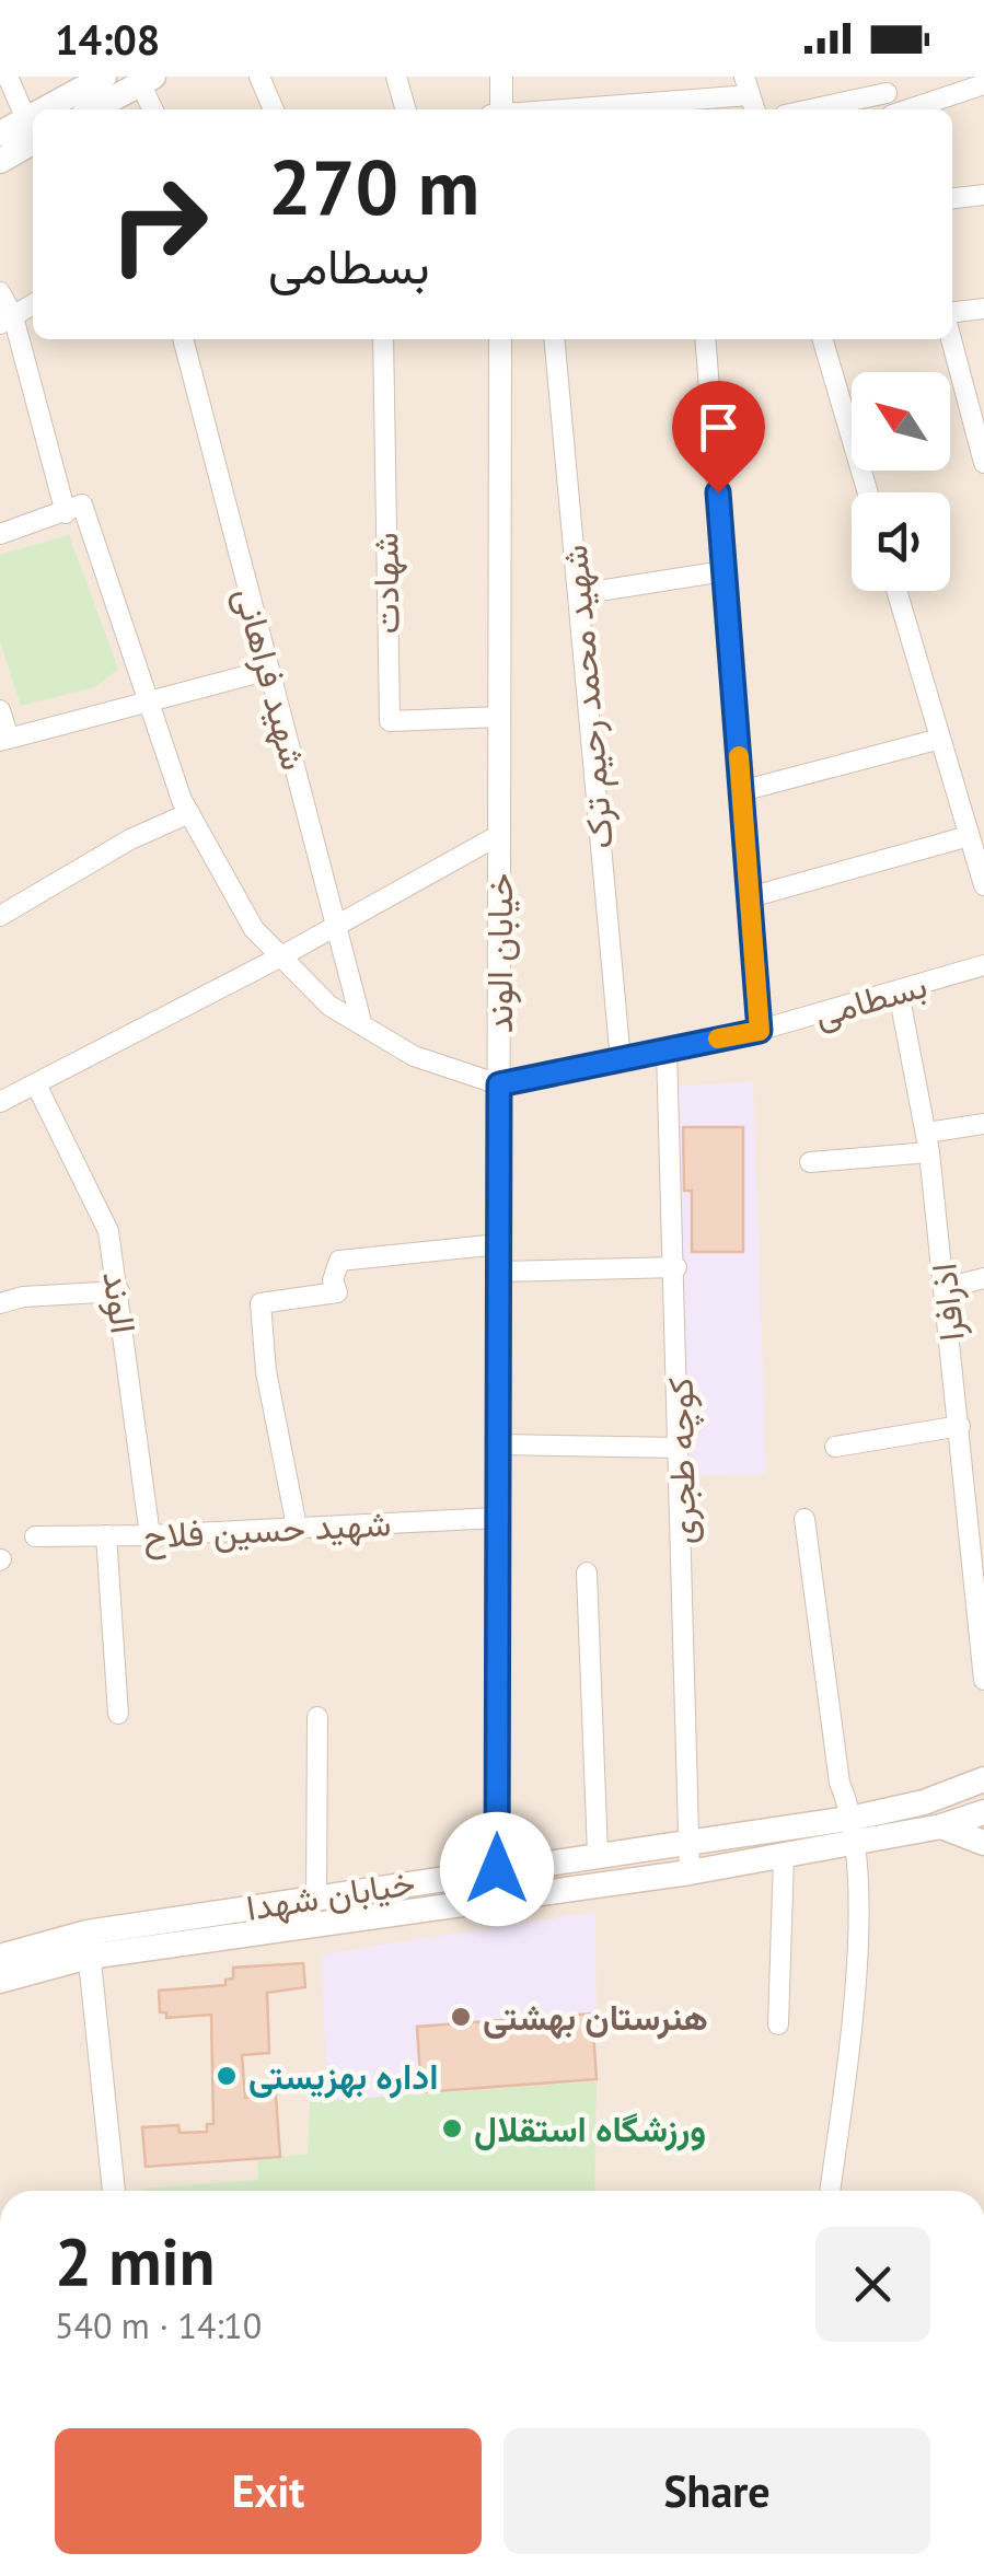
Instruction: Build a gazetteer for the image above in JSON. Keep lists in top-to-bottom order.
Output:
{
  "streets": {
    "main road": ["خیابان شهدا"],
    "street": [
      "شهادت",
      "شهید فراهانی",
      "شهید محمد رحیم ترک",
      "خیابان الوند",
      "بسطامی",
      "الوند",
      "اذرافرا",
      "کوچه طجری",
      "شهید حسین فلاح"
    ]
  },
  "crossings": [
    ["شهادت", "خیابان الوند"],
    ["شهید محمد رحیم ترک", "بسطامی"],
    ["خیابان الوند", "بسطامی"],
    ["خیابان الوند", "شهید حسین فلاح"],
    ["خیابان الوند", "خیابان شهدا"],
    ["بسطامی", "اذرافرا"],
    ["بسطامی", "کوچه طجری"],
    ["الوند", "شهید حسین فلاح"],
    ["کوچه طجری", "خیابان شهدا"]
  ],
  "places": ["هنرستان بهشتی", "اداره بهزیستی", "ورزشگاه استقلال"],
  "north": "top left",
  "page": {
    "status": "14:08",
    "turn": ["270 m", "بسطامی"],
    "heading": ["2 min", "540 m · 14:10"],
    "buttons": ["Exit", "Share"]
  }
}
